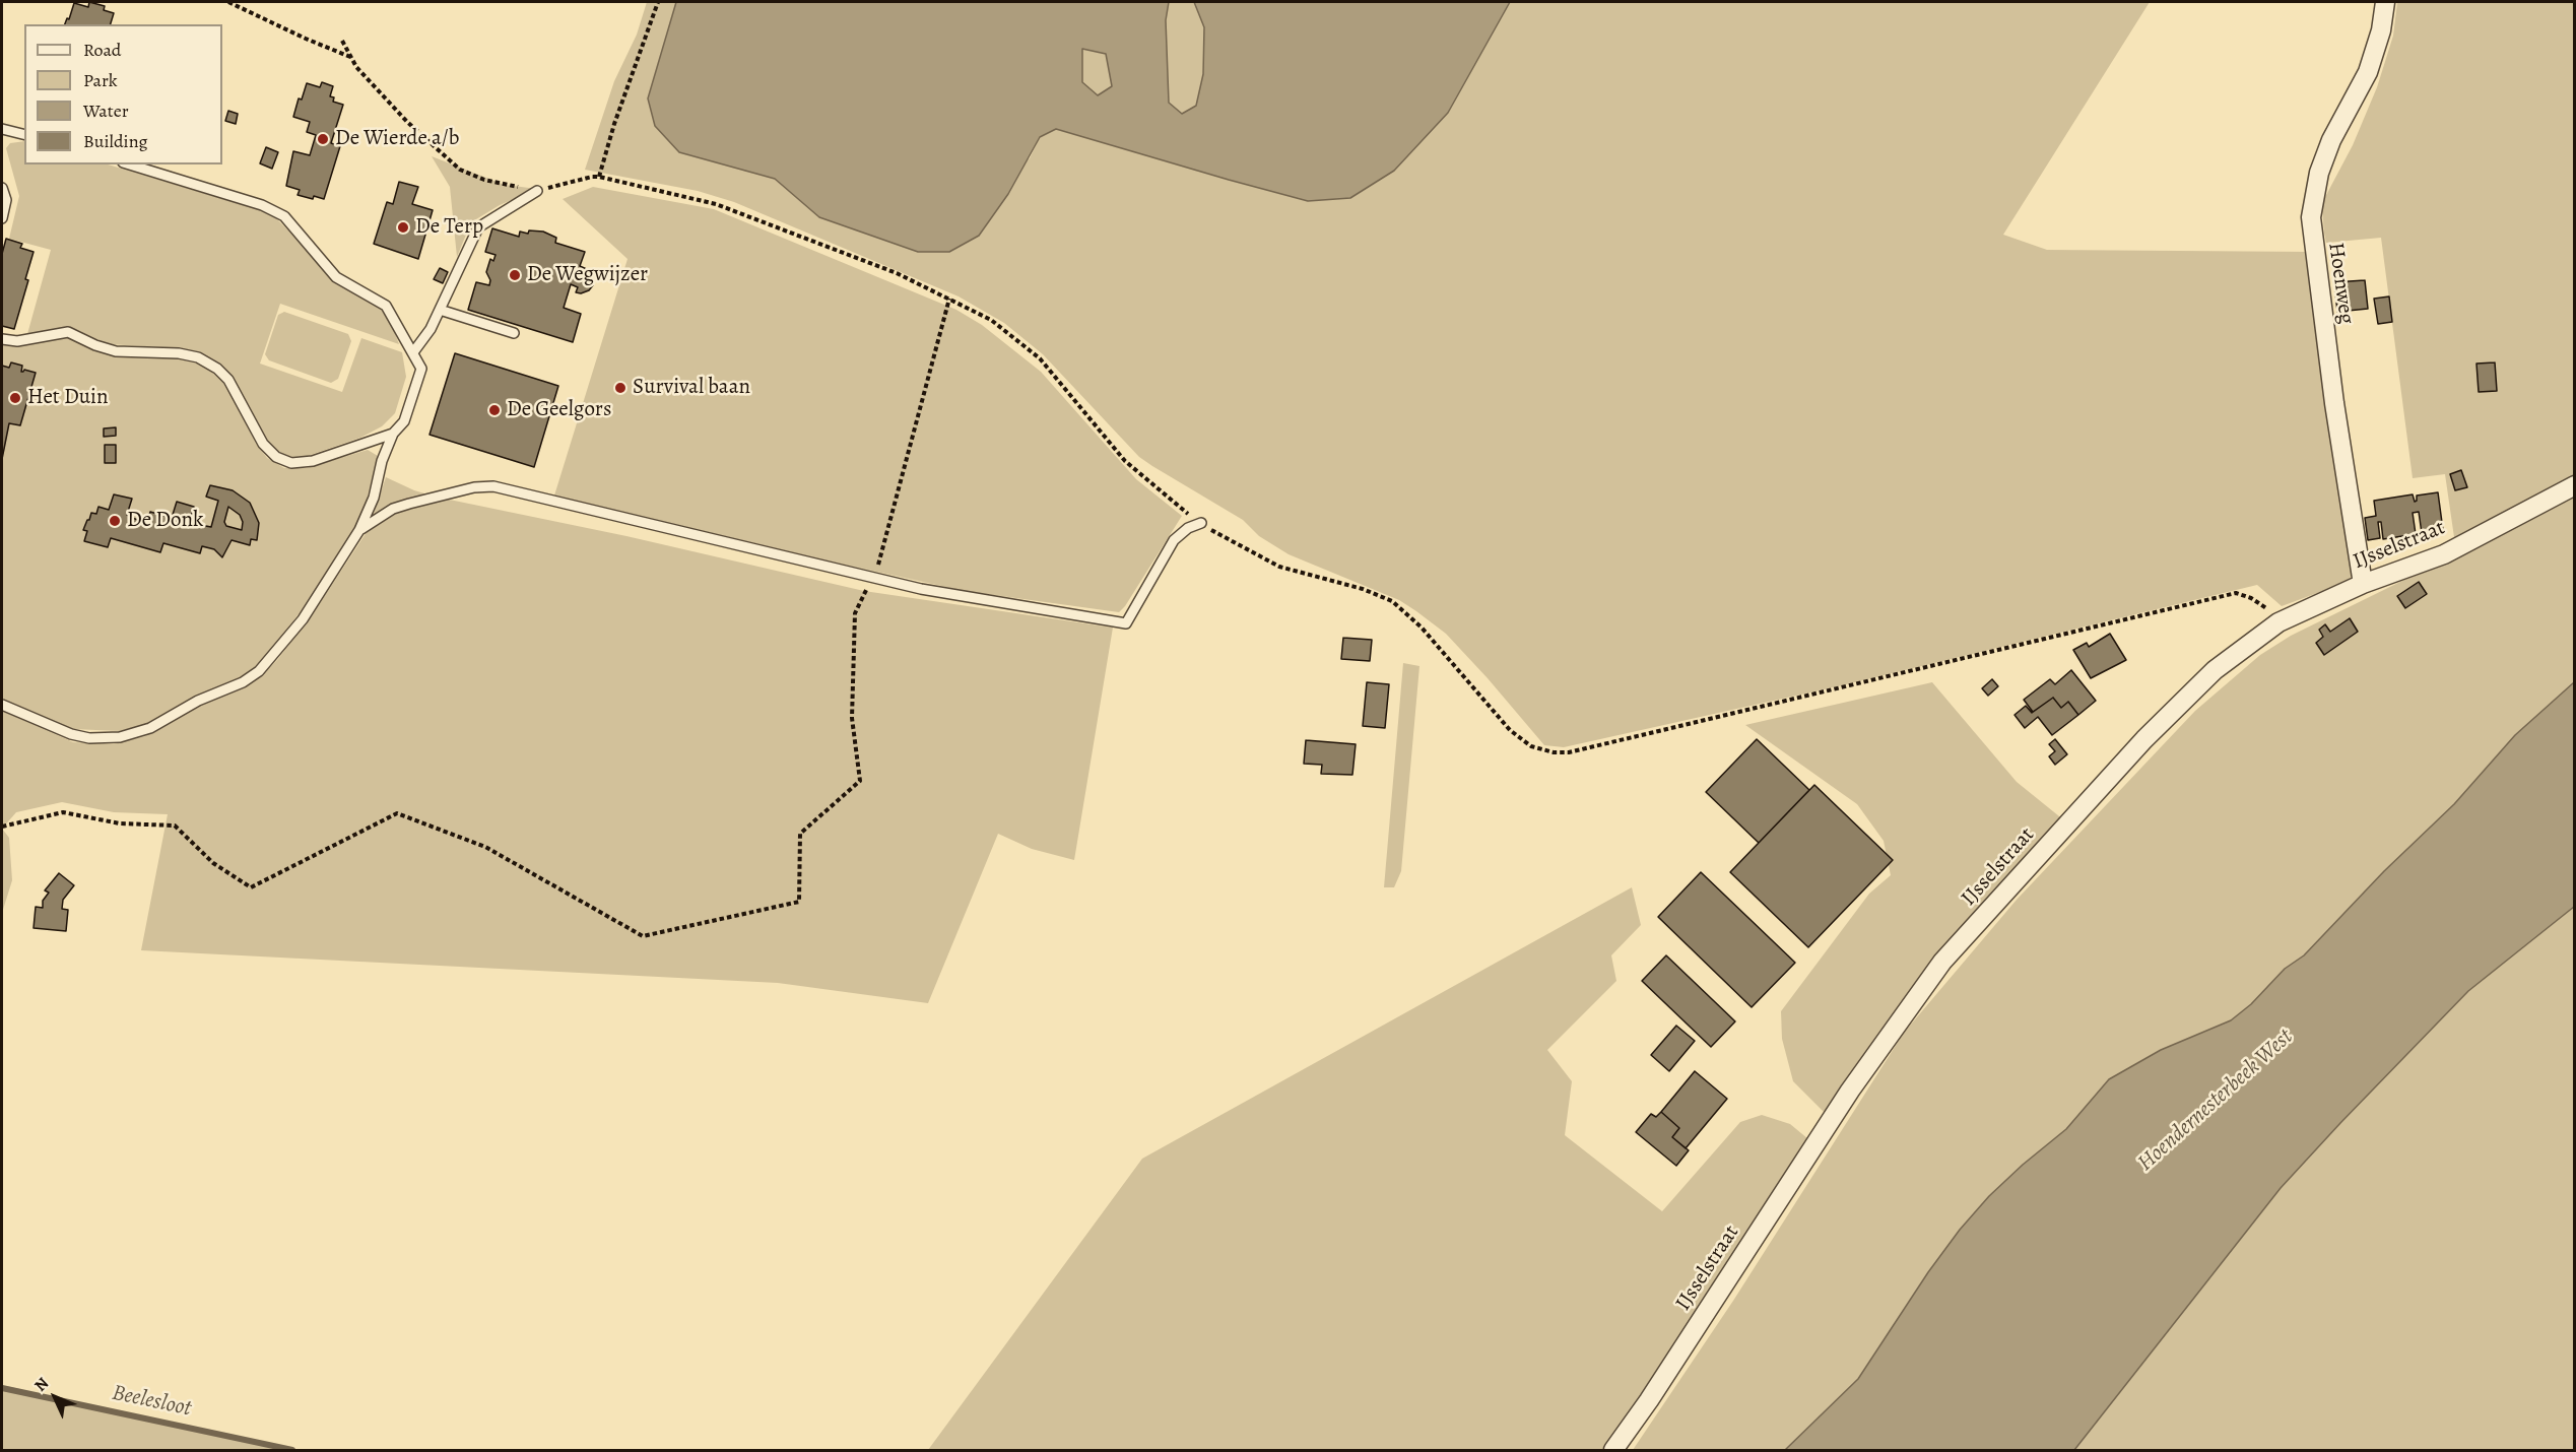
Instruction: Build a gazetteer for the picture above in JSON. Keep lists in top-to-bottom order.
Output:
{
  "streets": {
    "street": ["Hoenweg", "IJsselstraat"]
  },
  "crossings": [
    ["Hoenweg", "IJsselstraat"]
  ],
  "water": ["Hoendernesterbeek West", "Beelesloot"],
  "places": [
    "De Wierde a/b",
    "De Terp",
    "De Wegwijzer",
    "Survival baan",
    "Het Duin",
    "De Geelgors",
    "De Donk"
  ],
  "legend": [
    "Road",
    "Park",
    "Water",
    "Building"
  ],
  "north": "top left"
}
